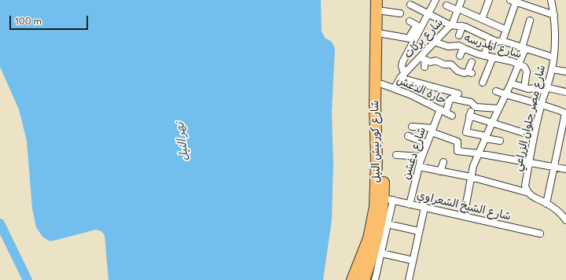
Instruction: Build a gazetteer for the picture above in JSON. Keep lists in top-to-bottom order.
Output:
{
  "streets": {
    "highway": ["شارع كورنيش النيل"],
    "street": [
      "شارع بركات",
      "شارع المدرسه",
      "حارة الدغش",
      "شارع مصر حلوان الزراعي",
      "شارع دغشن",
      "شارع الشيخ الشعراوي"
    ]
  },
  "crossings": [
    ["شارع بركات", "شارع المدرسه"],
    ["شارع بركات", "حارة الدغش"],
    ["حارة الدغش", "شارع كورنيش النيل"],
    ["حارة الدغش", "شارع دغشن"],
    ["شارع كورنيش النيل", "شارع الشيخ الشعراوي"],
    ["شارع دغشن", "شارع الشيخ الشعراوي"]
  ],
  "water": ["نهر النيل"],
  "scale_bar": "100 m"
}
